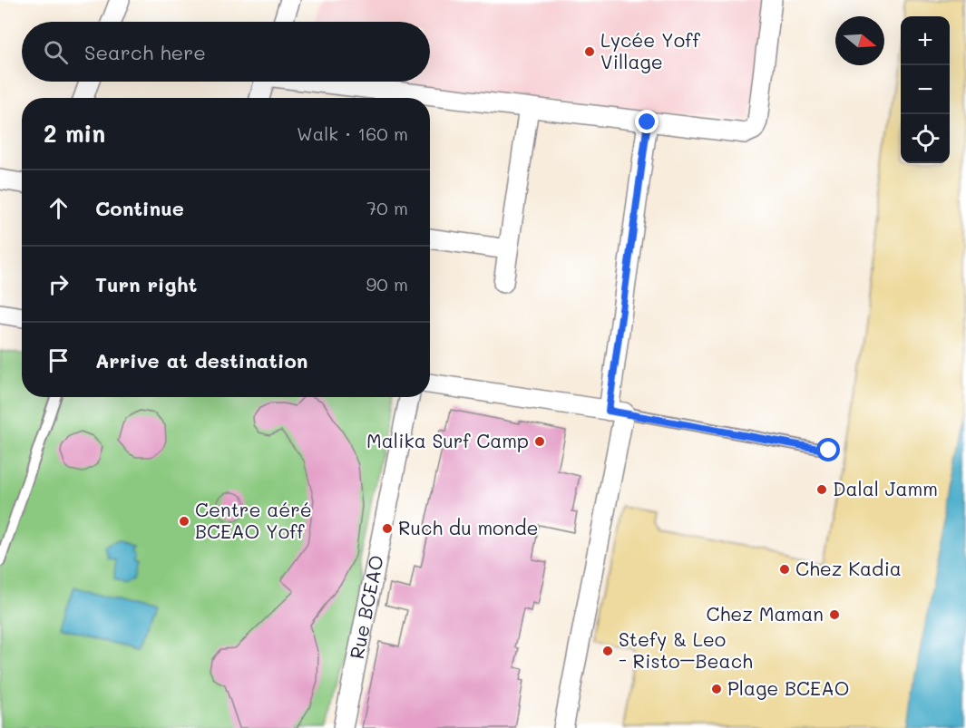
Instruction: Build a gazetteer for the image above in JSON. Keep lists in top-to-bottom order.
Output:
{
  "streets": {
    "street": ["Rue BCEAO"]
  },
  "places": [
    "Lycée Yoff Village",
    "Malika Surf Camp",
    "Dalal Jamm",
    "Centre aéré BCEAO Yoff",
    "Ruch du monde",
    "Chez Kadia",
    "Chez Maman",
    "Stefy & Leo - Risto–Beach",
    "Plage BCEAO"
  ],
  "north": "right",
  "page": {
    "map_buttons": ["+", "−"],
    "search": "Search here",
    "heading": ["2 min", "Walk · 160 m"],
    "list": [
      ["Continue", "70 m"],
      ["Turn right", "90 m"],
      "Arrive at destination"
    ]
  }
}
